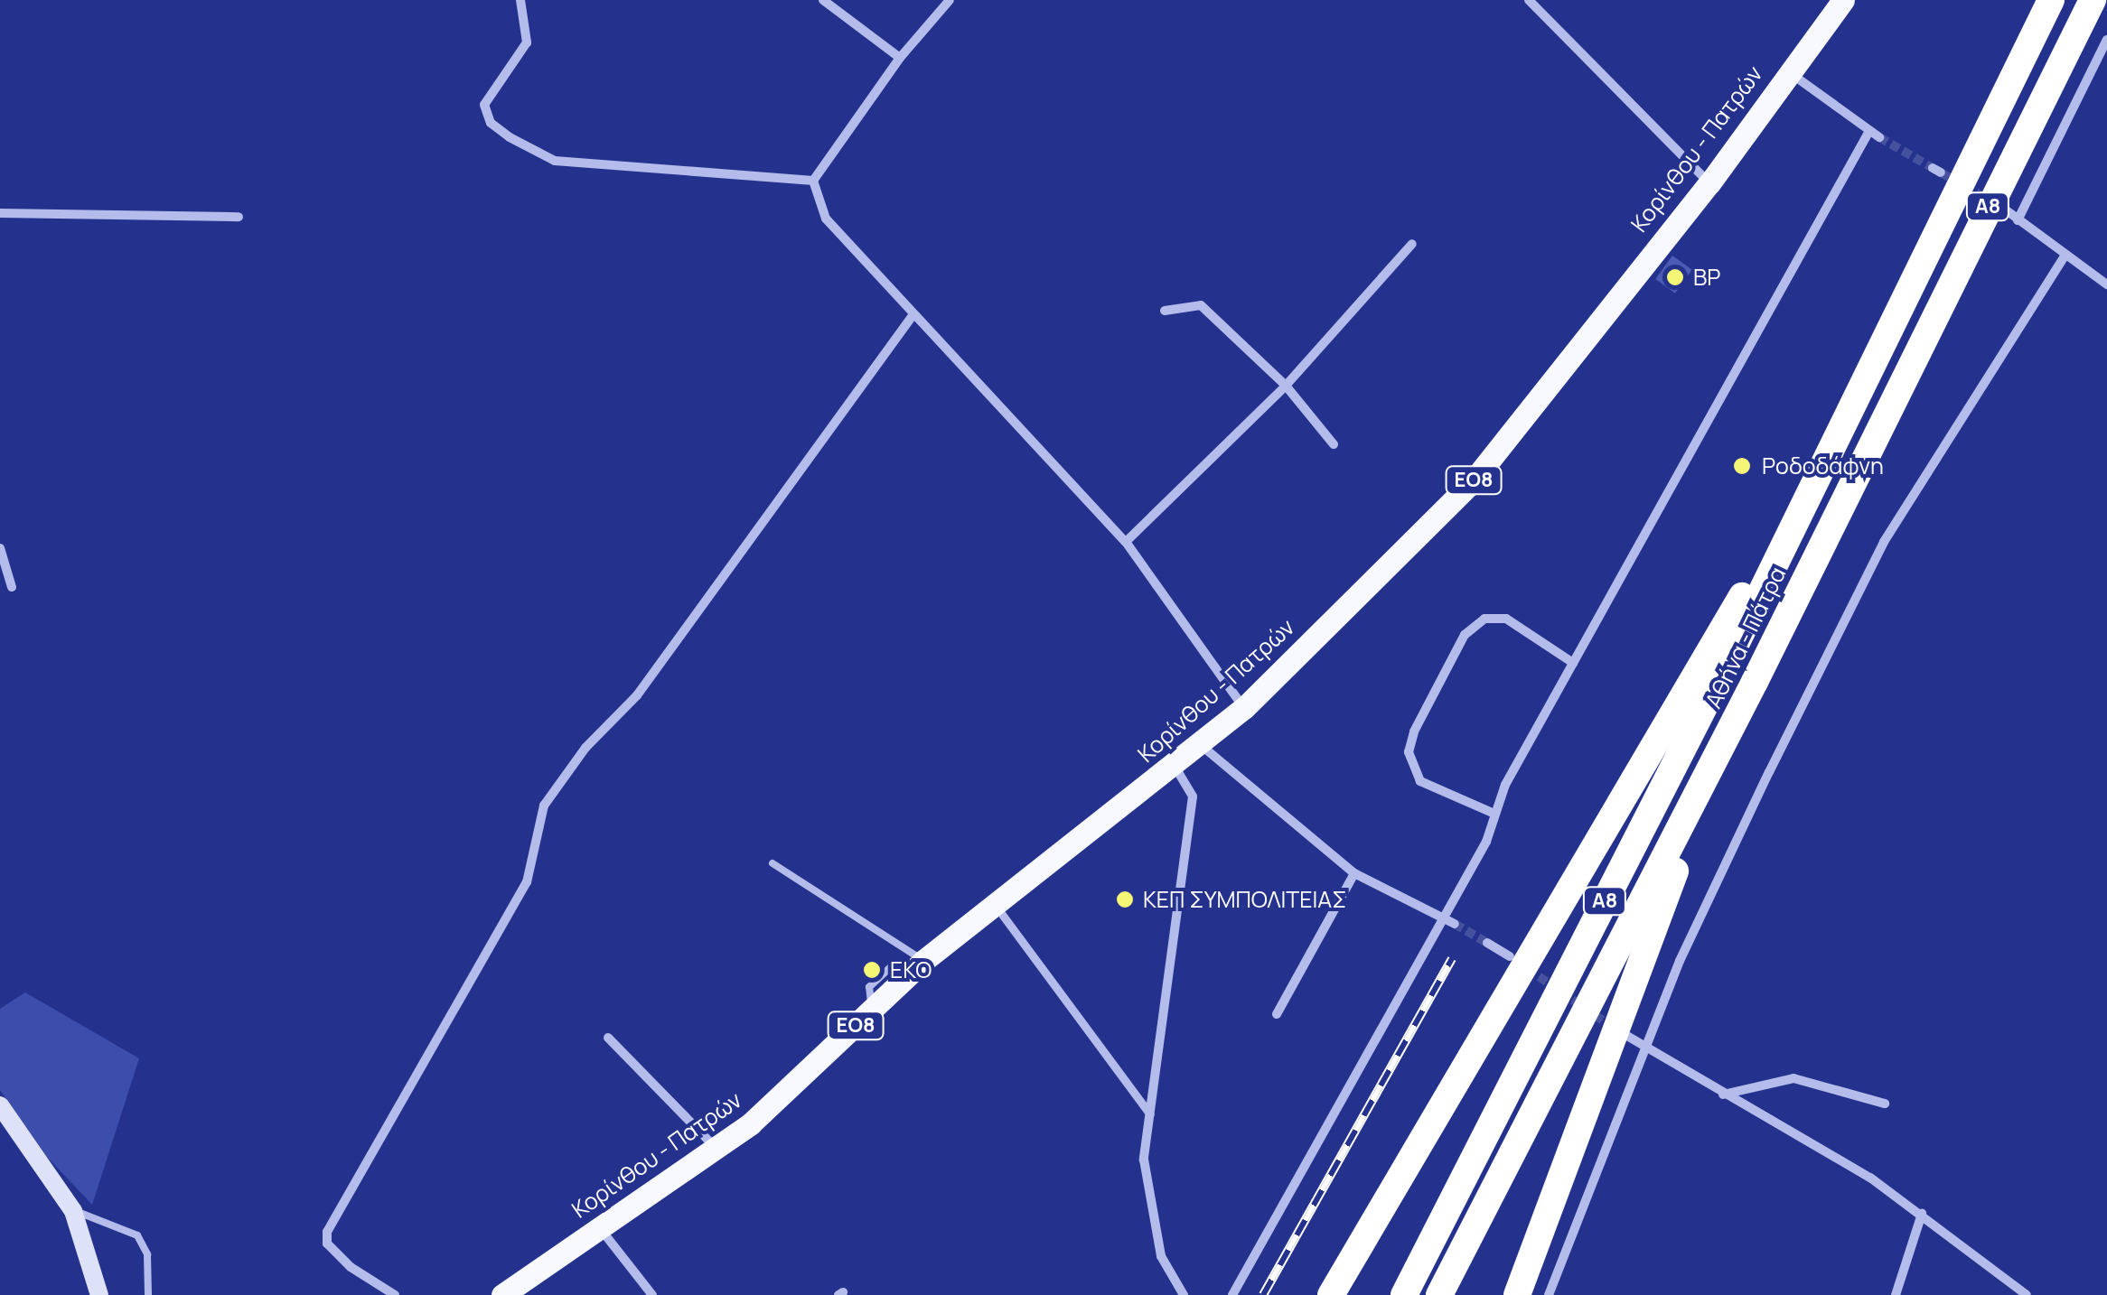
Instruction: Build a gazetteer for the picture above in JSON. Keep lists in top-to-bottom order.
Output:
{
  "streets": {
    "highway": ["Α8", "Αθήνα - Πάτρα"],
    "main road": ["Κορίνθου - Πατρών", "ΕΟ8"]
  },
  "places": [
    "BP",
    "Ροδοδάφνη",
    "ΚΕΠ ΣΥΜΠΟΛΙΤΕΙΑΣ",
    "EKO"
  ]
}
